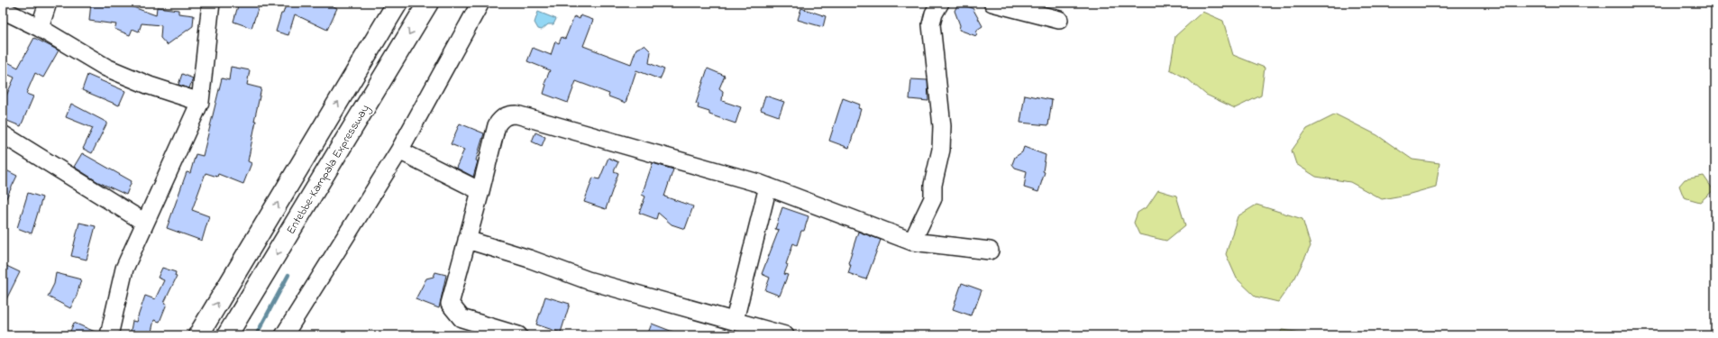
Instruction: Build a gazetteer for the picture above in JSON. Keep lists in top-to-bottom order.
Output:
{
  "streets": {
    "highway": ["Entebbe-Kampala Expressway"]
  }
}
